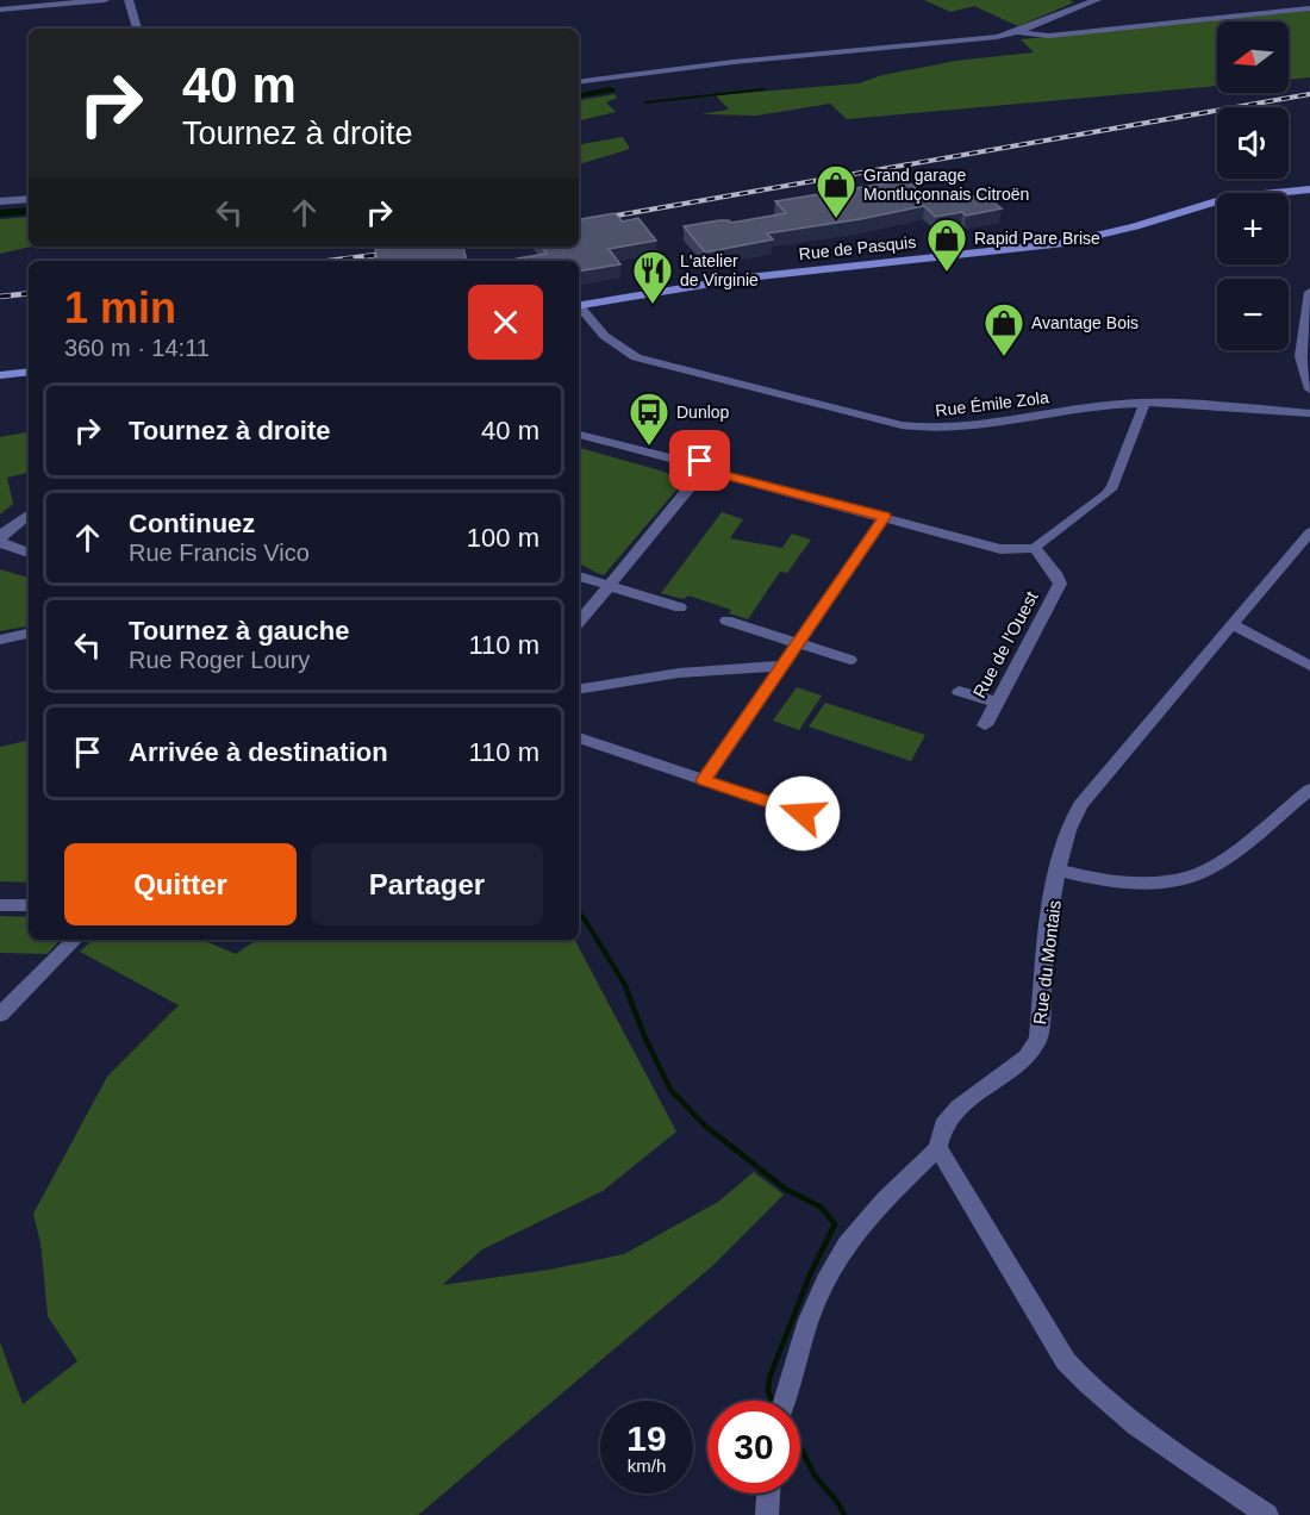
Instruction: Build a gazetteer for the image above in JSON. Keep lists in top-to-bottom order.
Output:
{
  "streets": {
    "main road": ["Rue de Pasquis"],
    "street": ["Rue Émile Zola", "Rue de l'Ouest", "Rue du Montais"]
  },
  "places": {
    "shop": ["Grand garage Montluçonnais Citroën", "Rapid Pare Brise", "Avantage Bois"],
    "restaurant": ["L'atelier de Virginie"],
    "bus stop": ["Dunlop"]
  },
  "north": "left",
  "page": {
    "map_buttons": ["+", "−"],
    "turn": ["40 m", "Tournez à droite"],
    "heading": ["1 min", "360 m · 14:11"],
    "list": [
      {
        "name": "Tournez à droite",
        "value": "40 m"
      },
      {
        "name": "Continuez",
        "note": "Rue Francis Vico",
        "value": "100 m"
      },
      {
        "name": "Tournez à gauche",
        "note": "Rue Roger Loury",
        "value": "110 m"
      },
      {
        "name": "Arrivée à destination",
        "value": "110 m"
      }
    ],
    "buttons": ["Quitter", "Partager"],
    "speed": "19 km/h",
    "limit": "30"
  }
}
